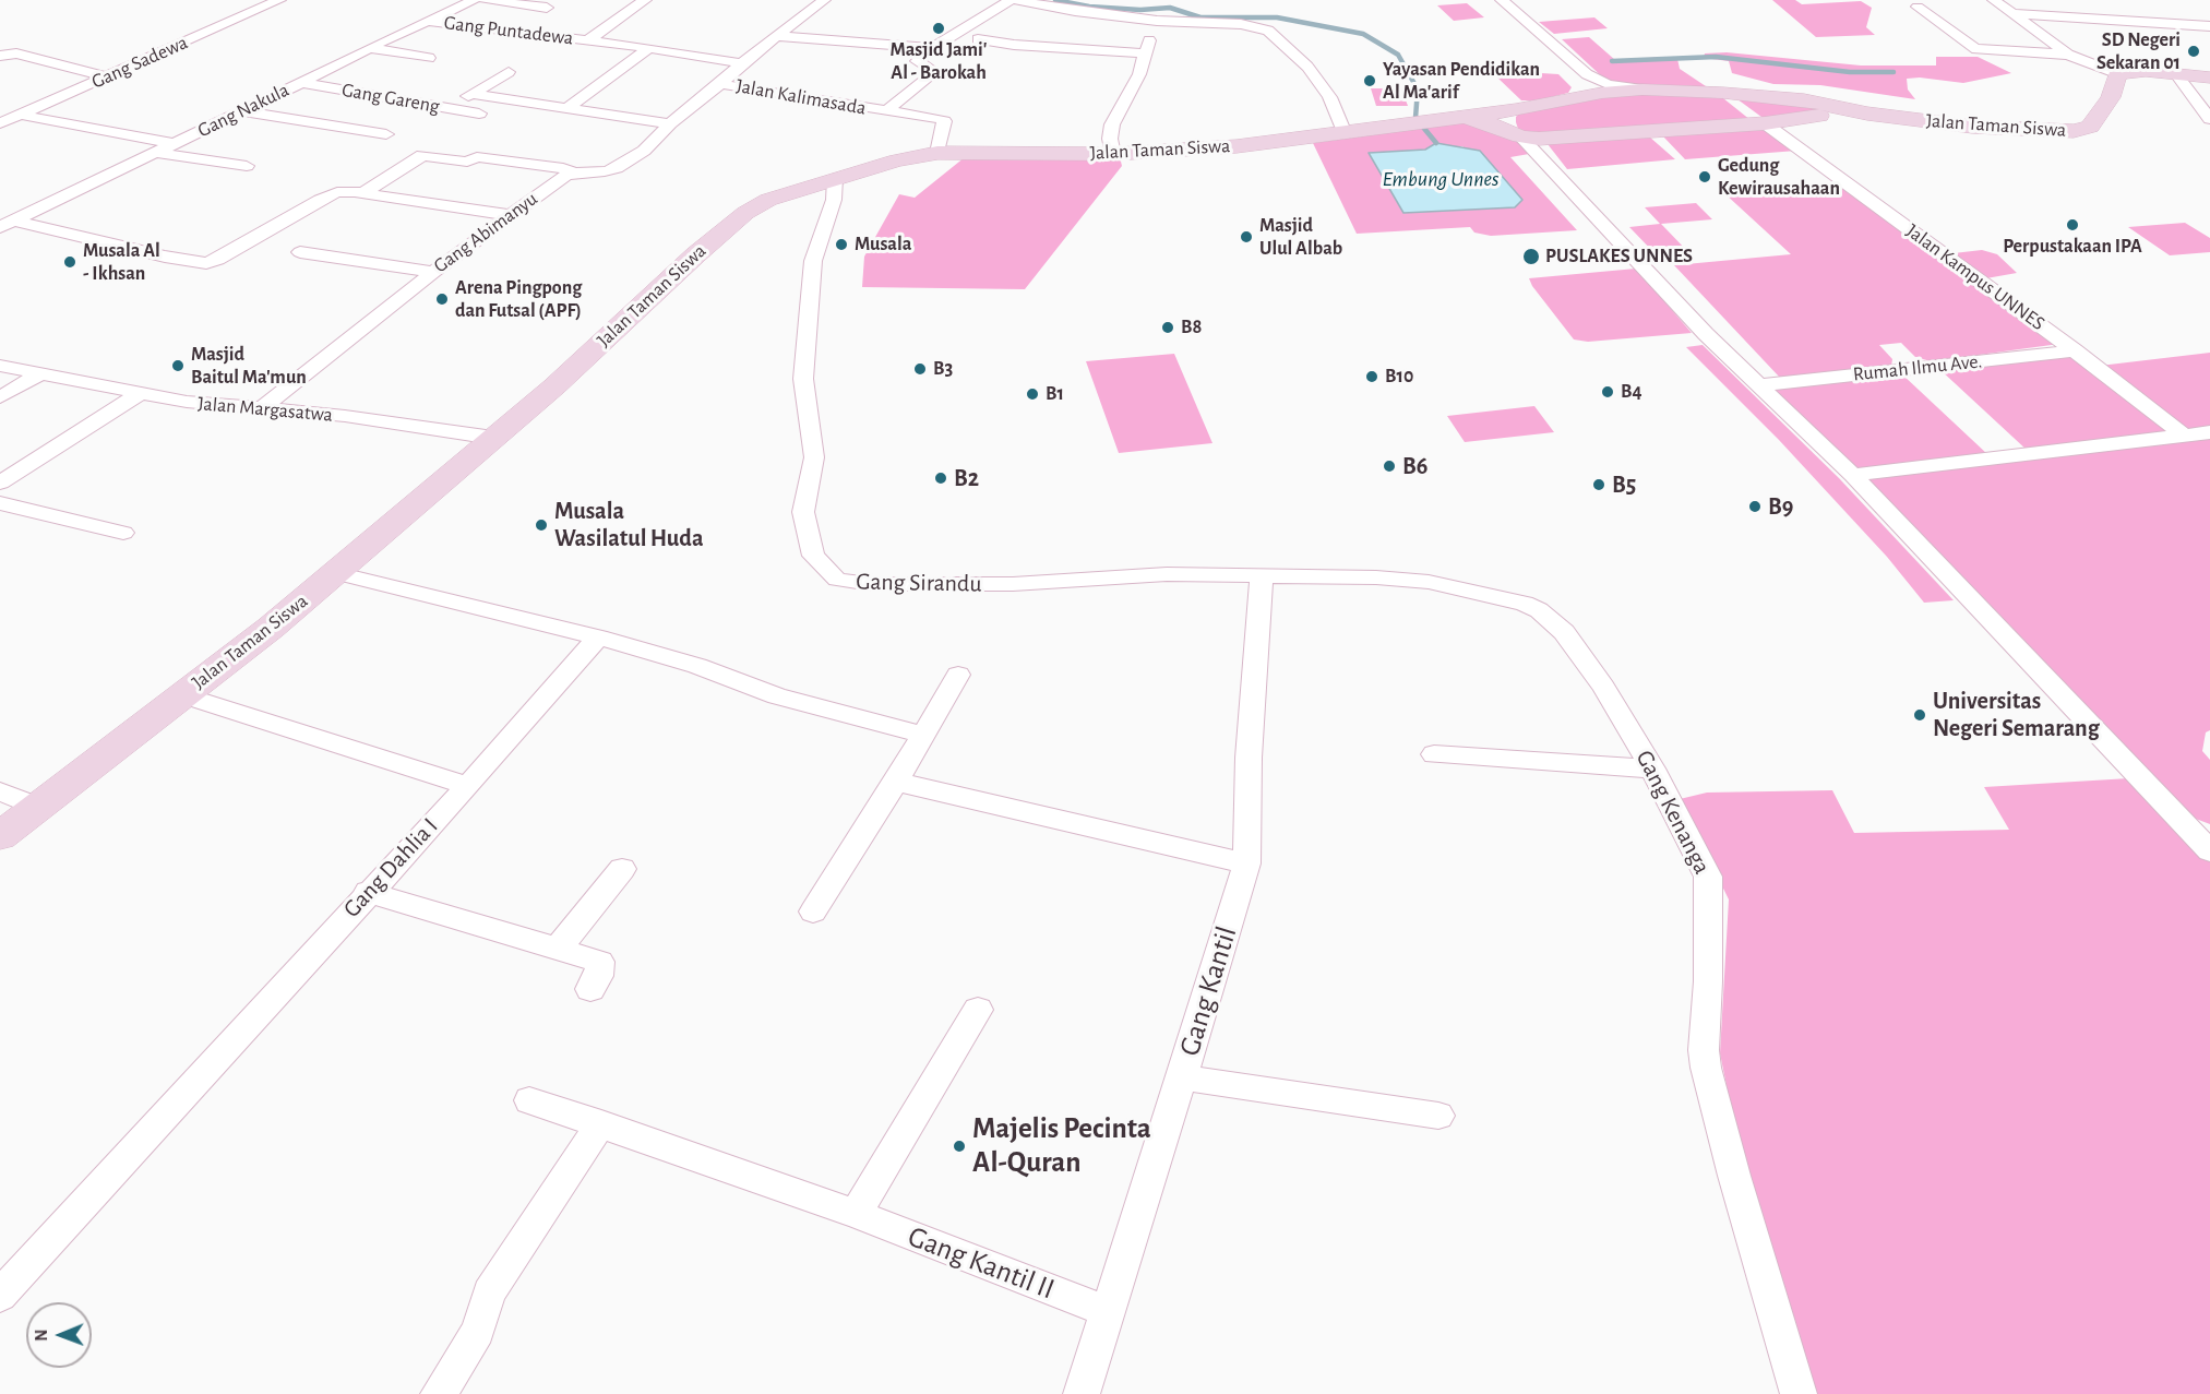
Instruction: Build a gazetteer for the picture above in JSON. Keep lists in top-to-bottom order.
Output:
{
  "streets": {
    "main road": ["Jalan Taman Siswa"],
    "street": [
      "Gang Puntadewa",
      "Gang Sadewa",
      "Jalan Kalimasada",
      "Gang Gareng",
      "Gang Nakula",
      "Gang Abimanyu",
      "Jalan Kampus UNNES",
      "Rumah Ilmu Ave.",
      "Jalan Margasatwa",
      "Gang Sirandu",
      "Gang Kenanga",
      "Gang Dahlia I",
      "Gang Kantil",
      "Gang Kantil II"
    ]
  },
  "crossings": [
    ["Gang Puntadewa", "Jalan Kalimasada"],
    ["Gang Puntadewa", "Gang Nakula"],
    ["Jalan Kalimasada", "Jalan Taman Siswa"],
    ["Jalan Kalimasada", "Gang Abimanyu"],
    ["Gang Gareng", "Gang Nakula"],
    ["Gang Nakula", "Gang Abimanyu"],
    ["Jalan Taman Siswa", "Jalan Kampus UNNES"],
    ["Jalan Taman Siswa", "Jalan Margasatwa"],
    ["Jalan Taman Siswa", "Gang Sirandu"],
    ["Gang Abimanyu", "Jalan Margasatwa"],
    ["Jalan Kampus UNNES", "Rumah Ilmu Ave."],
    ["Gang Sirandu", "Gang Kenanga"],
    ["Gang Sirandu", "Gang Kantil"],
    ["Gang Kenanga", "Gang Kantil"],
    ["Gang Kantil", "Gang Kantil II"]
  ],
  "water": ["Embung Unnes"],
  "places": [
    "Masjid Jami' Al - Barokah",
    "SD Negeri Sekaran 01",
    "Yayasan Pendidikan Al Ma'arif",
    "Gedung Kewirausahaan",
    "Perpustakaan IPA",
    "Masjid Ulul Albab",
    "Musala",
    "PUSLAKES UNNES",
    "Musala Al - Ikhsan",
    "Arena Pingpong dan Futsal (APF)",
    "B8",
    "Masjid Baitul Ma'mun",
    "B3",
    "B10",
    "B4",
    "B1",
    "B6",
    "B2",
    "B5",
    "B9",
    "Musala Wasilatul Huda",
    "Universitas Negeri Semarang",
    "Majelis Pecinta Al-Quran"
  ],
  "north": "left"
}
